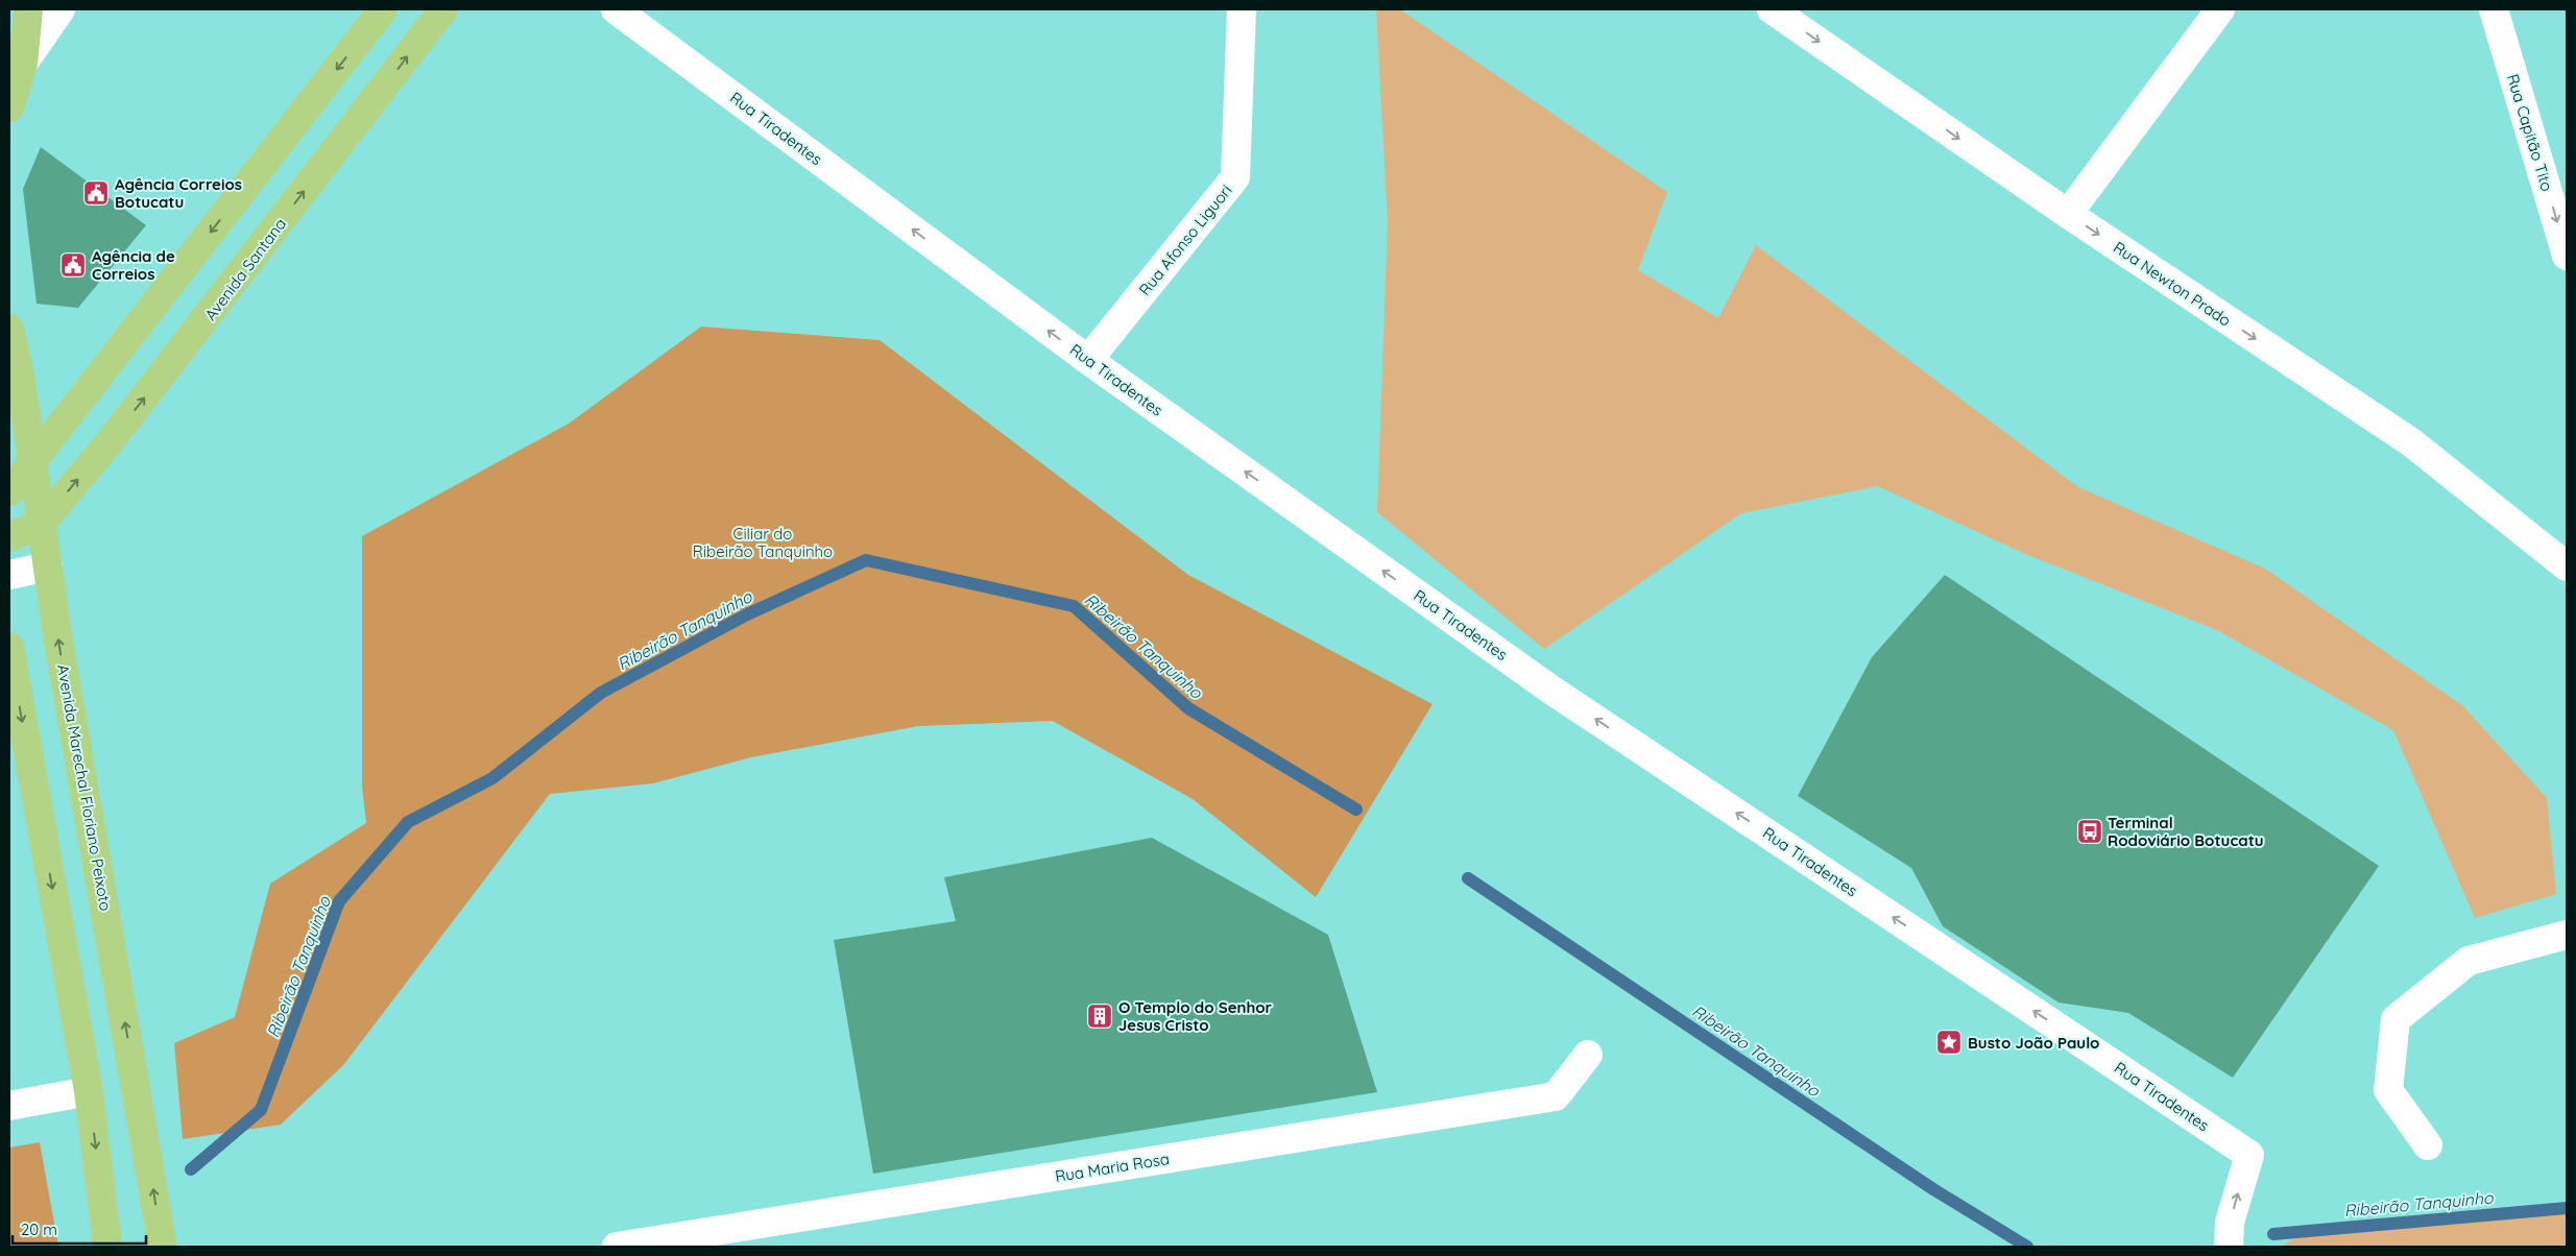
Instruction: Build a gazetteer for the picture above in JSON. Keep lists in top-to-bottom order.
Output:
{
  "streets": {
    "main road": ["Avenida Santana", "Avenida Marechal Floriano Peixoto"],
    "street": [
      "Rua Tiradentes",
      "Rua Capitão Tito",
      "Rua Afonso Liguori",
      "Rua Newton Prado",
      "Rua Maria Rosa"
    ]
  },
  "crossings": [
    ["Rua Tiradentes", "Rua Afonso Liguori"],
    ["Avenida Santana", "Avenida Marechal Floriano Peixoto"]
  ],
  "one_way": ["Rua Tiradentes", "Rua Capitão Tito", "Rua Newton Prado"],
  "water": ["Ribeirão Tanquinho"],
  "parks": ["Ciliar do Ribeirão Tanquinho"],
  "places": {
    "public building": ["Agência Correios Botucatu", "Agência de Correios"],
    "bus stop": ["Terminal Rodoviário Botucatu"],
    "building": ["O Templo do Senhor Jesus Cristo"],
    "place": ["Busto João Paulo"]
  },
  "scale_bar": "20 m"
}
